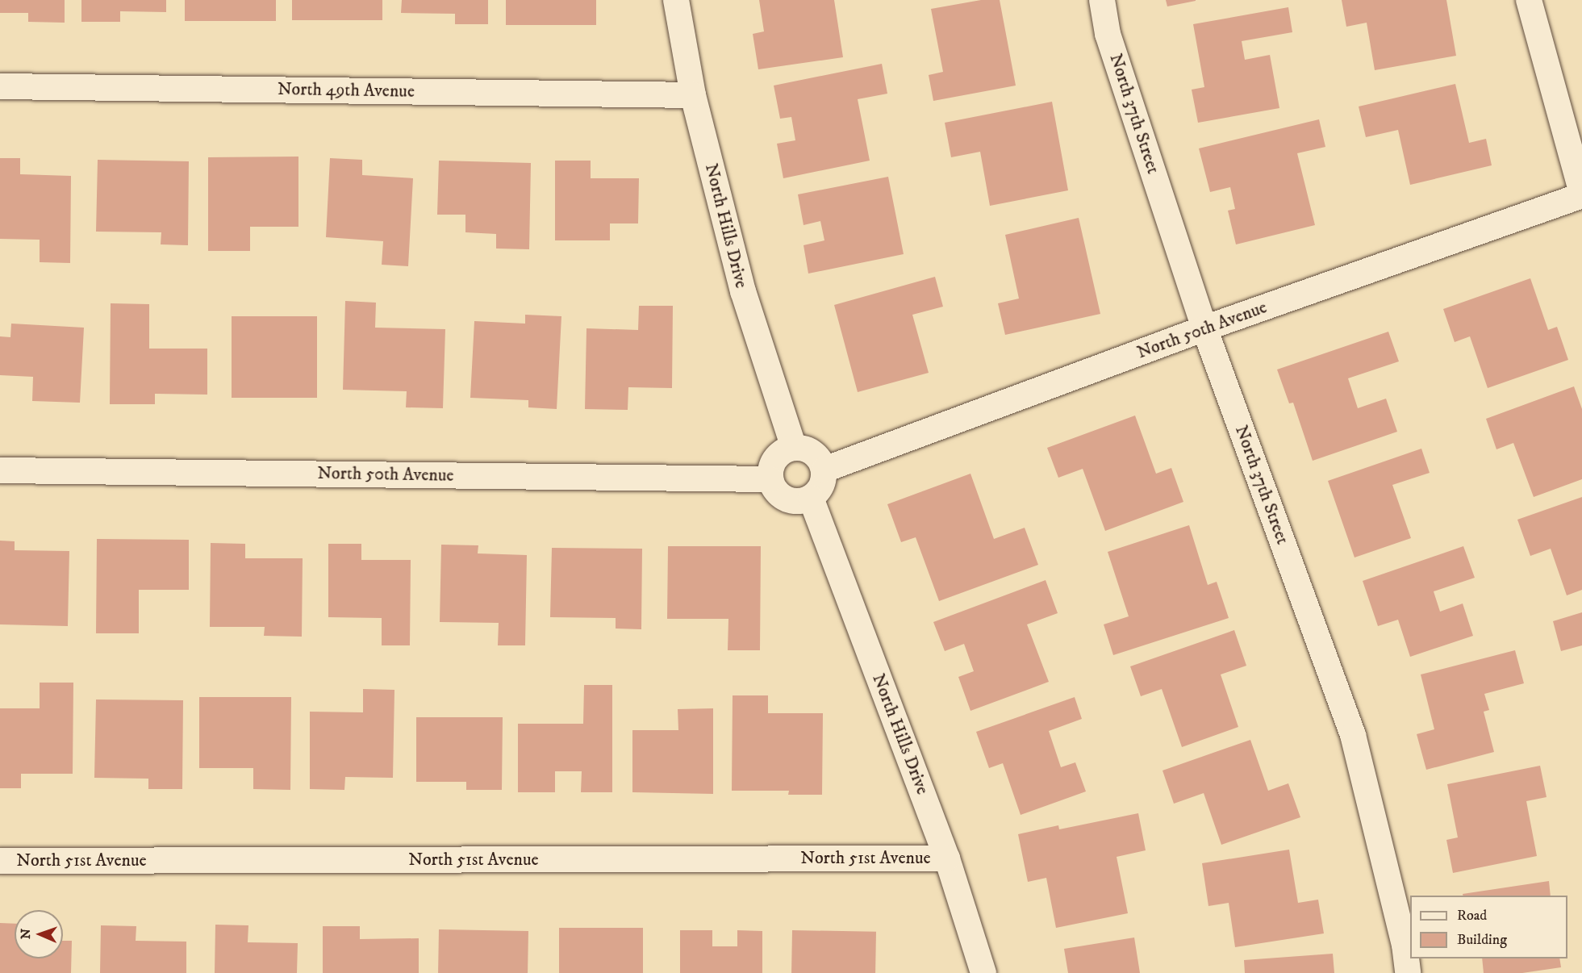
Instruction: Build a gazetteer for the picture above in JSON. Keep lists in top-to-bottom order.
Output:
{
  "streets": {
    "street": [
      "North 49th Avenue",
      "North 37th Street",
      "North Hills Drive",
      "North 50th Avenue",
      "North 51st Avenue"
    ]
  },
  "crossings": [
    ["North 49th Avenue", "North Hills Drive"],
    ["North 37th Street", "North 50th Avenue"],
    ["North Hills Drive", "North 50th Avenue"],
    ["North Hills Drive", "North 51st Avenue"]
  ],
  "legend": ["Road", "Building"],
  "north": "left"
}
